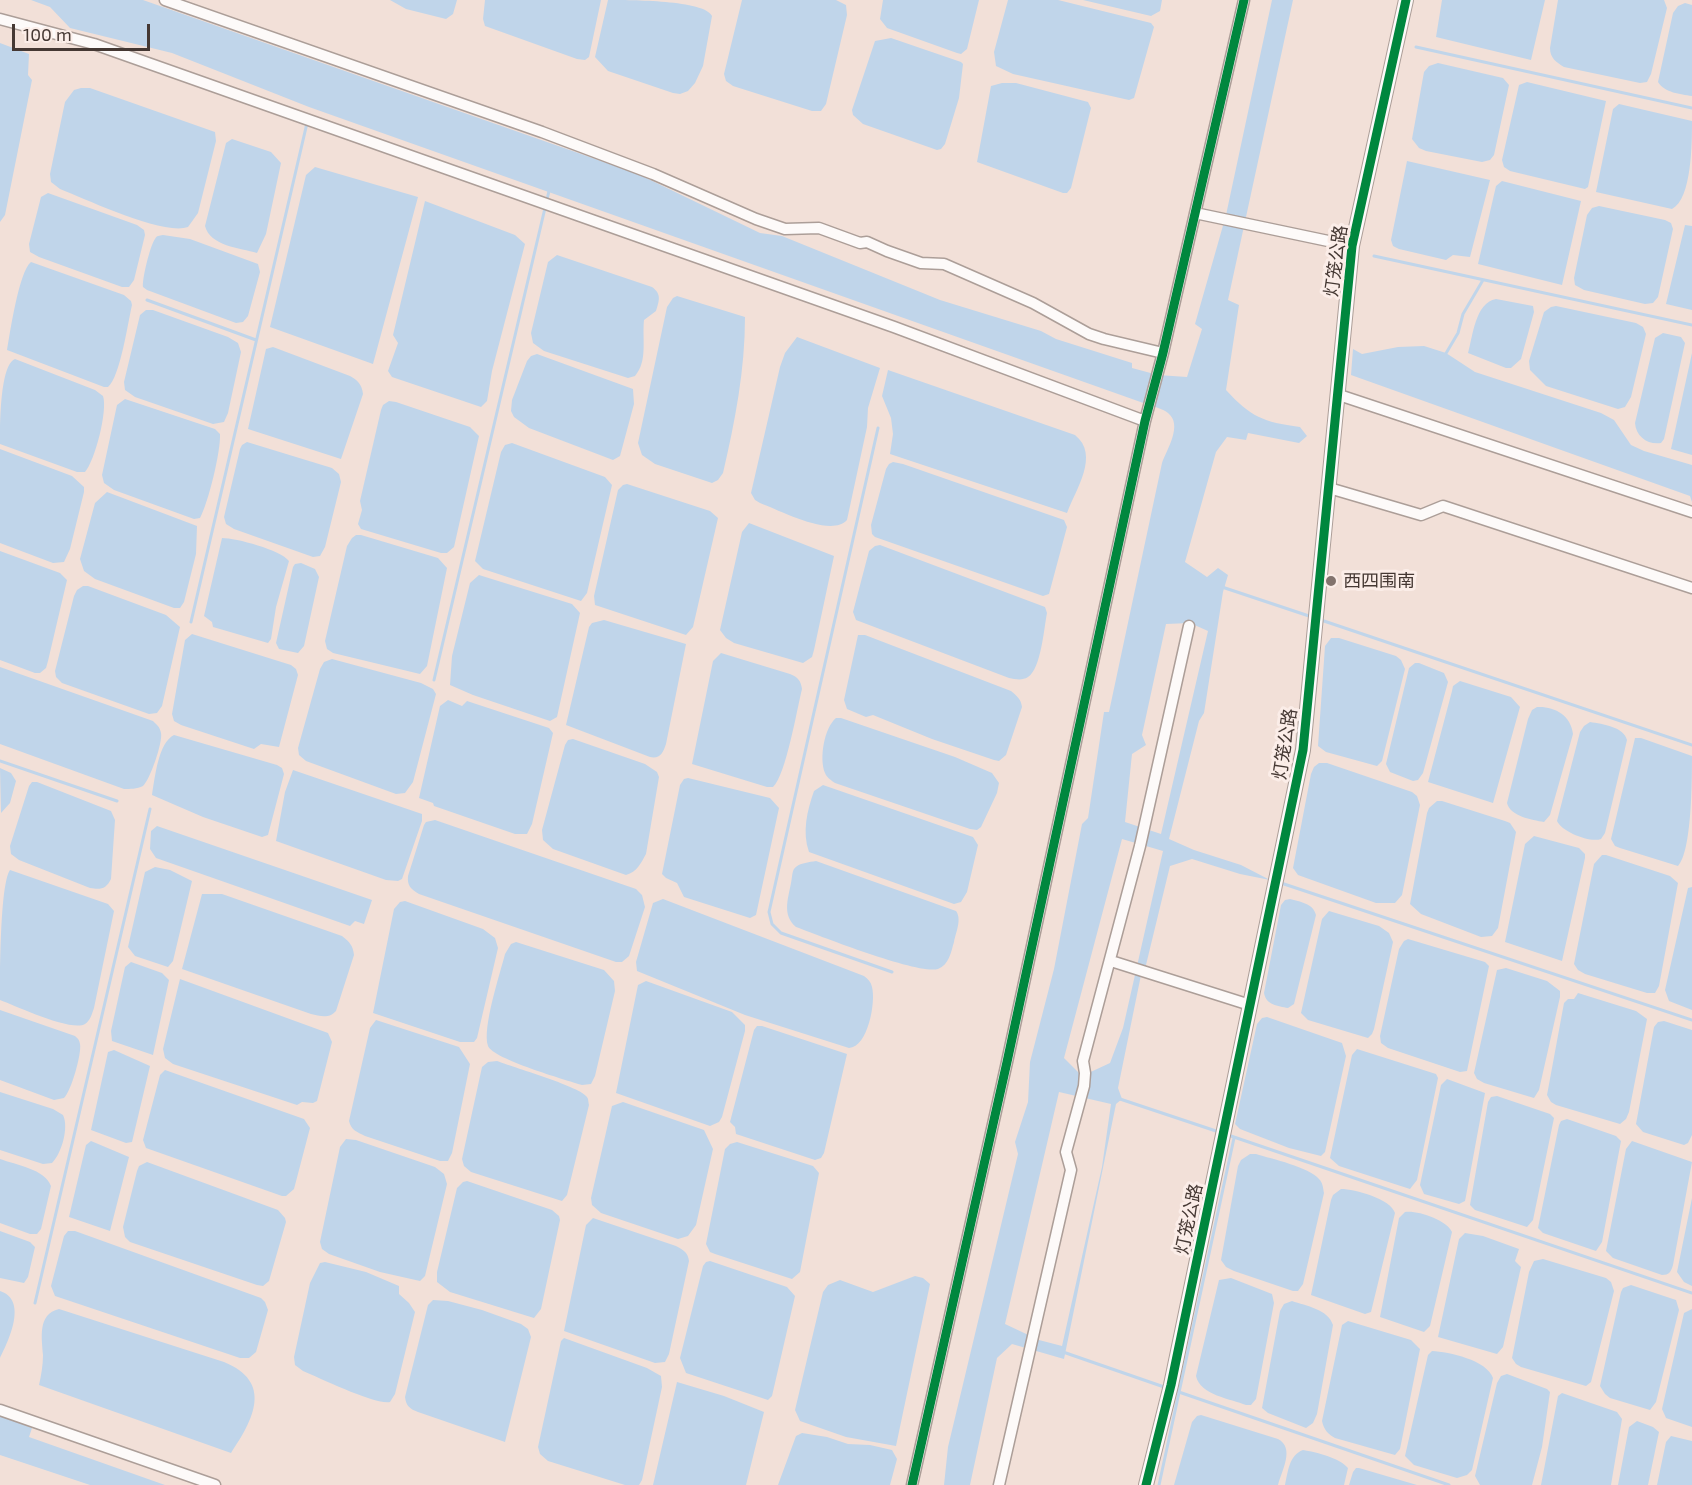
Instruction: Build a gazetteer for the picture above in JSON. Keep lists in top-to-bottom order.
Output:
{
  "streets": {
    "street": ["灯笼公路"]
  },
  "places": ["西四围南"],
  "scale_bar": "100 m"
}
